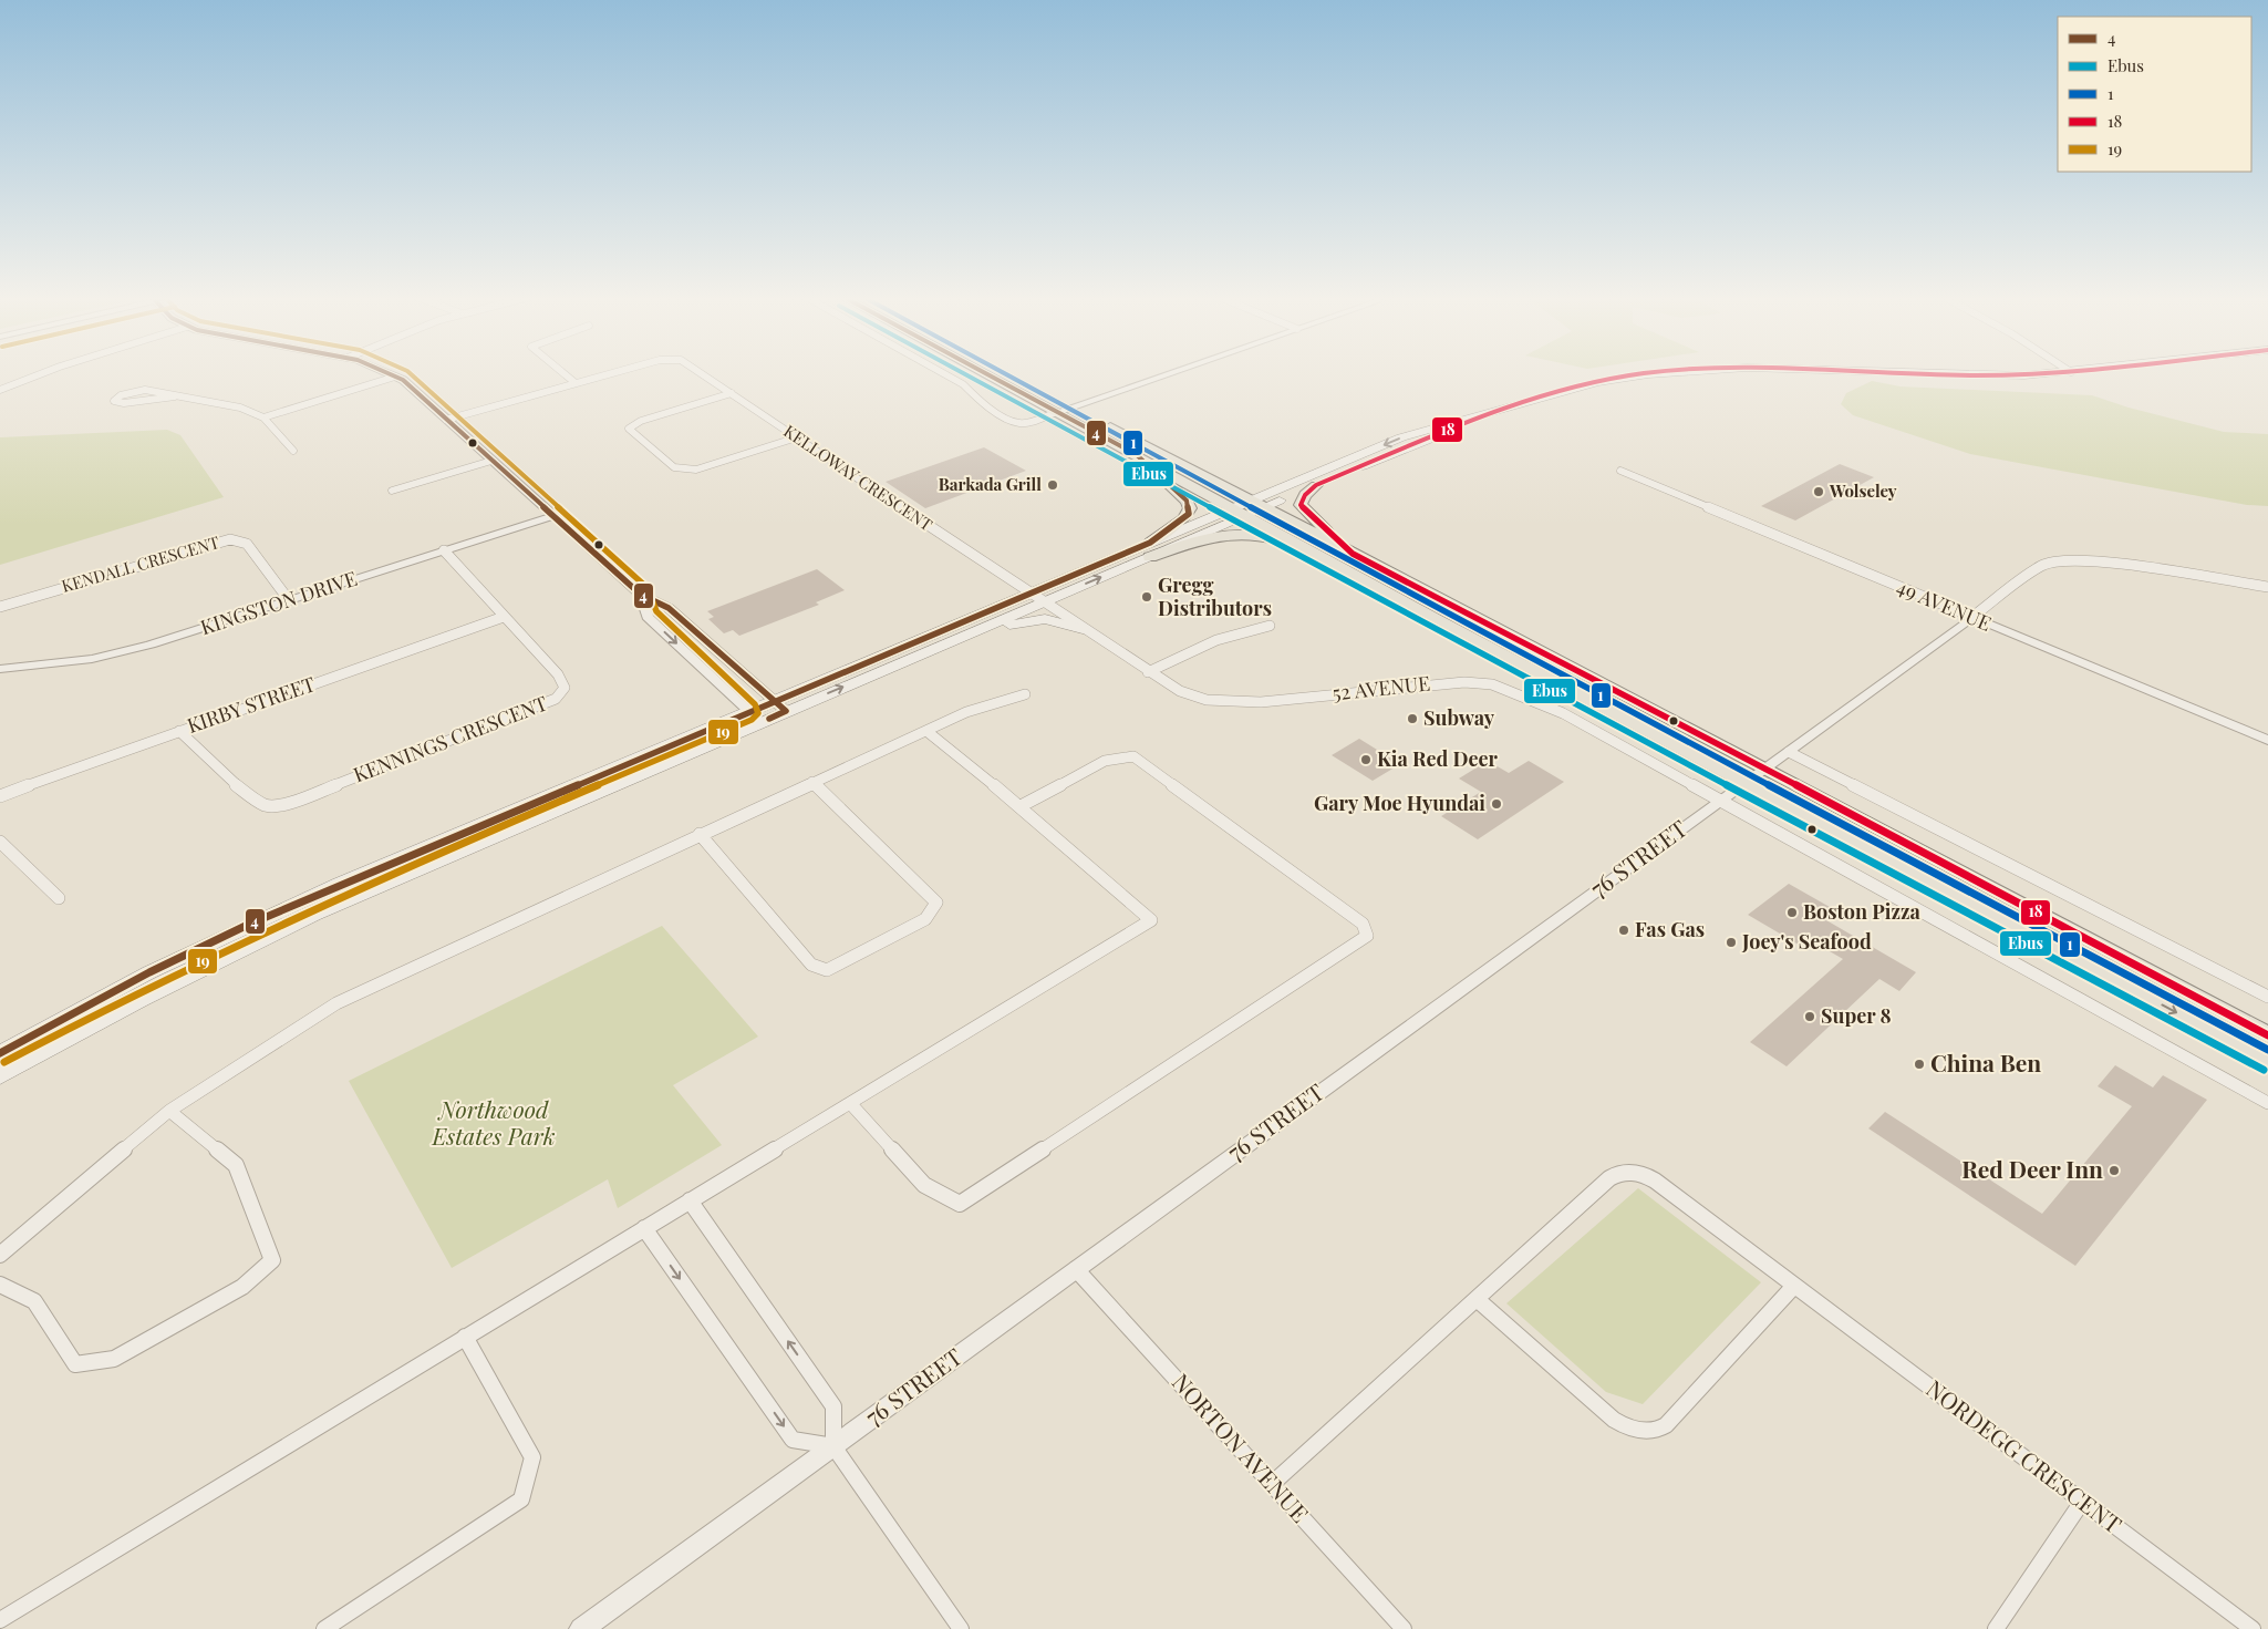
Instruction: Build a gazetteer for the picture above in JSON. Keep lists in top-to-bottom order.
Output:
{
  "streets": {
    "street": [
      "KELLOWAY CRESCENT",
      "KENDALL CRESCENT",
      "KINGSTON DRIVE",
      "49 AVENUE",
      "52 AVENUE",
      "KIRBY STREET",
      "KENNINGS CRESCENT",
      "76 STREET",
      "NORTON AVENUE",
      "NORDEGG CRESCENT"
    ]
  },
  "crossings": [
    ["KELLOWAY CRESCENT", "52 AVENUE"],
    ["KENDALL CRESCENT", "KINGSTON DRIVE"],
    ["KINGSTON DRIVE", "KENNINGS CRESCENT"],
    ["49 AVENUE", "76 STREET"],
    ["52 AVENUE", "76 STREET"],
    ["KIRBY STREET", "KENNINGS CRESCENT"],
    ["76 STREET", "NORTON AVENUE"],
    ["NORTON AVENUE", "NORDEGG CRESCENT"]
  ],
  "parks": ["Northwood Estates Park"],
  "places": [
    "Barkada Grill",
    "Wolseley",
    "Gregg Distributors",
    "Subway",
    "Kia Red Deer",
    "Gary Moe Hyundai",
    "Boston Pizza",
    "Fas Gas",
    "Joey's Seafood",
    "Super 8",
    "China Ben",
    "Red Deer Inn"
  ],
  "lines": [
    "transit line 4",
    "transit line Ebus",
    "transit line 1",
    "transit line 18",
    "transit line 19"
  ],
  "legend": [
    "4",
    "Ebus",
    "1",
    "18",
    "19"
  ]
}
